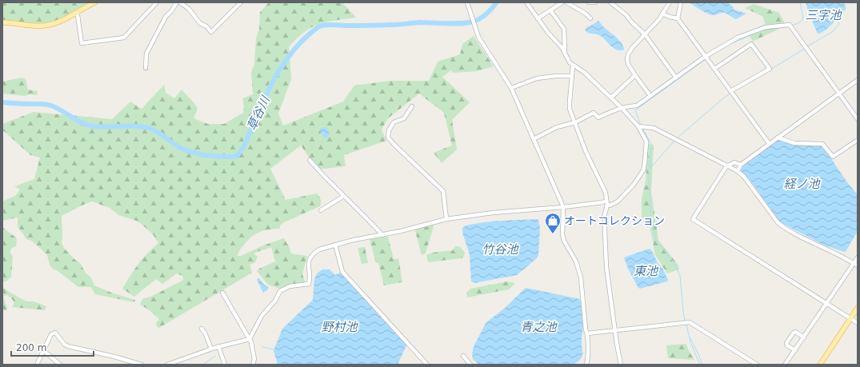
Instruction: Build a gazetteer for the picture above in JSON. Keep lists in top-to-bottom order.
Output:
{
  "water": [
    "三字池",
    "草谷川",
    "経ノ池",
    "竹谷池",
    "東池",
    "野村池",
    "青之池"
  ],
  "places": {
    "shop": ["オートコレクション"]
  },
  "scale_bar": "200 m"
}
